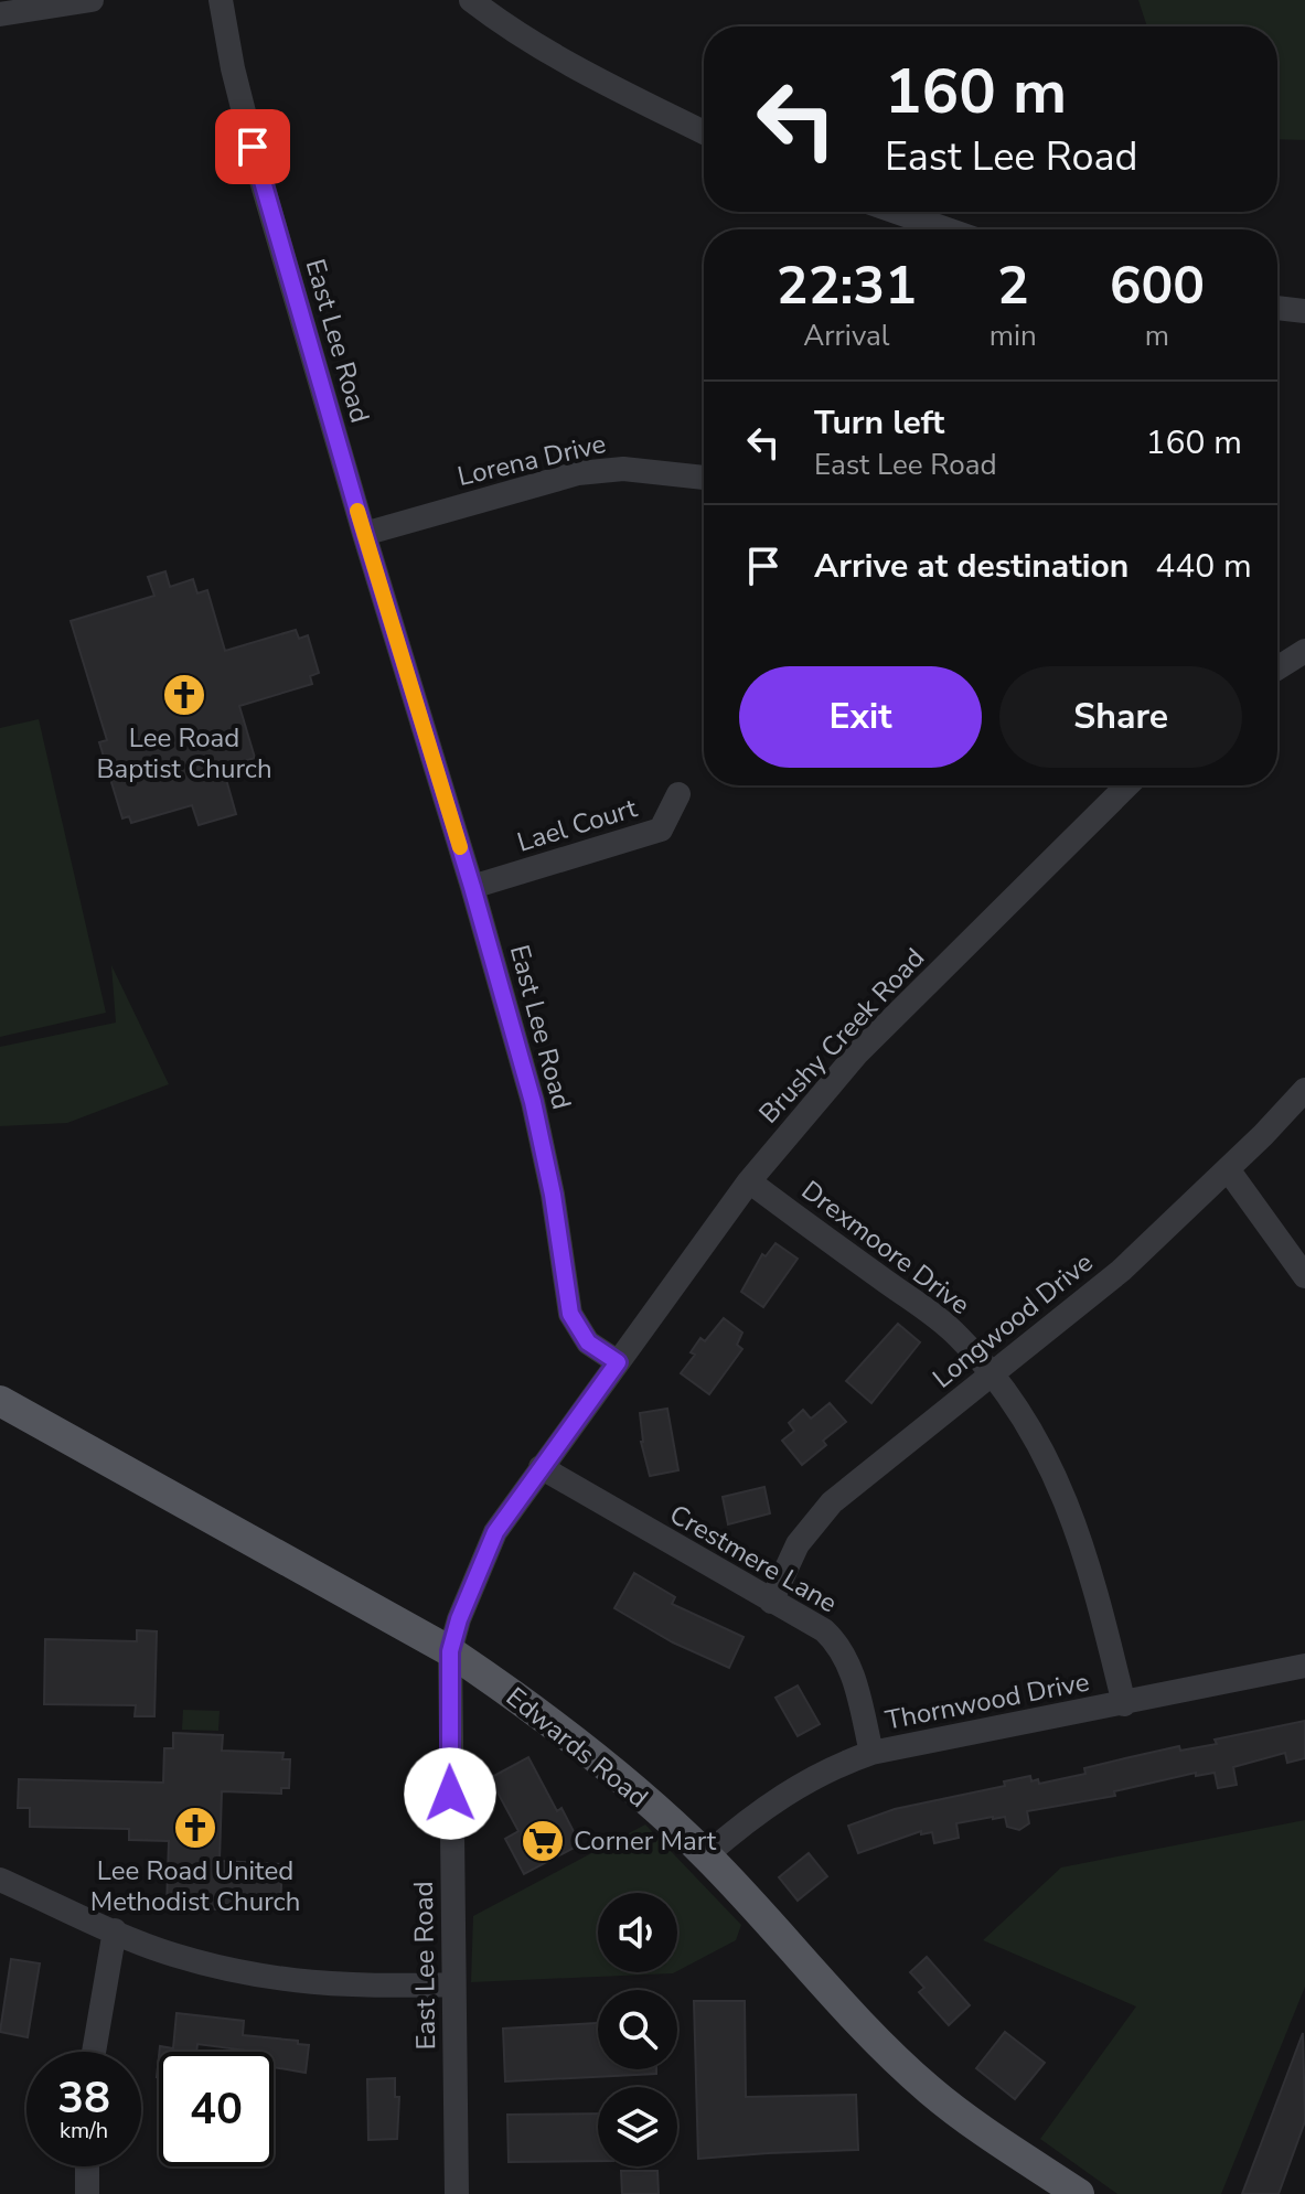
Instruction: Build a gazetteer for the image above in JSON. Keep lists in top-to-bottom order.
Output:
{
  "streets": {
    "main road": ["Edwards Road"],
    "street": [
      "East Lee Road",
      "Lorena Drive",
      "Lael Court",
      "Brushy Creek Road",
      "Drexmoore Drive",
      "Longwood Drive",
      "Crestmere Lane",
      "Thornwood Drive"
    ]
  },
  "crossings": [
    ["East Lee Road", "Lorena Drive"],
    ["East Lee Road", "Lael Court"],
    ["East Lee Road", "Brushy Creek Road"],
    ["East Lee Road", "Crestmere Lane"],
    ["East Lee Road", "Edwards Road"],
    ["Brushy Creek Road", "Drexmoore Drive"],
    ["Drexmoore Drive", "Longwood Drive"],
    ["Drexmoore Drive", "Thornwood Drive"],
    ["Longwood Drive", "Crestmere Lane"],
    ["Crestmere Lane", "Thornwood Drive"],
    ["Thornwood Drive", "Edwards Road"]
  ],
  "places": {
    "church": ["Lee Road Baptist Church", "Lee Road United Methodist Church"],
    "supermarket": ["Corner Mart"]
  },
  "page": {
    "turn": ["160 m", "East Lee Road"],
    "eta": [
      "22:31",
      "Arrival",
      "2",
      "min",
      "600",
      "m"
    ],
    "list": [
      {
        "name": "Turn left",
        "note": "East Lee Road",
        "value": "160 m"
      },
      {
        "name": "Arrive at destination",
        "value": "440 m"
      }
    ],
    "buttons": ["Exit", "Share"],
    "speed": "38 km/h",
    "limit": "40"
  }
}
